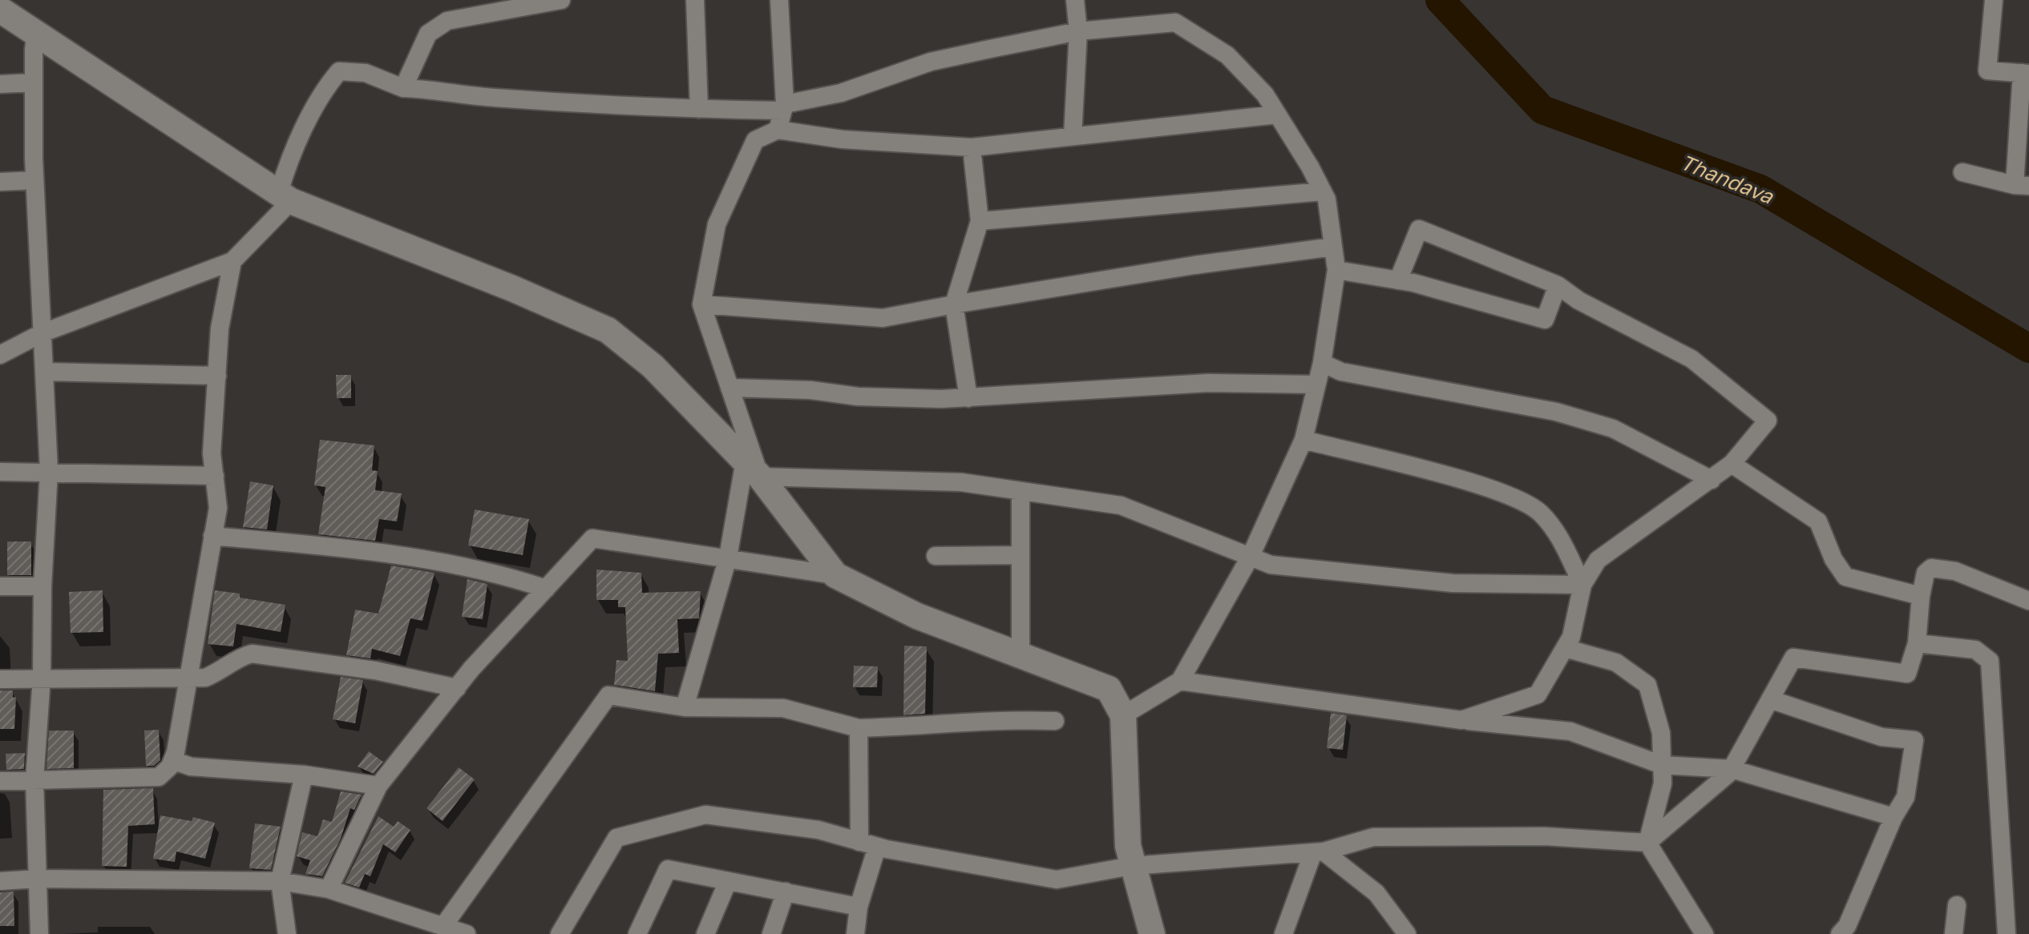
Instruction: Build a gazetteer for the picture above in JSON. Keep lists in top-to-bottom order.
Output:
{
  "water": ["Thandava"]
}
